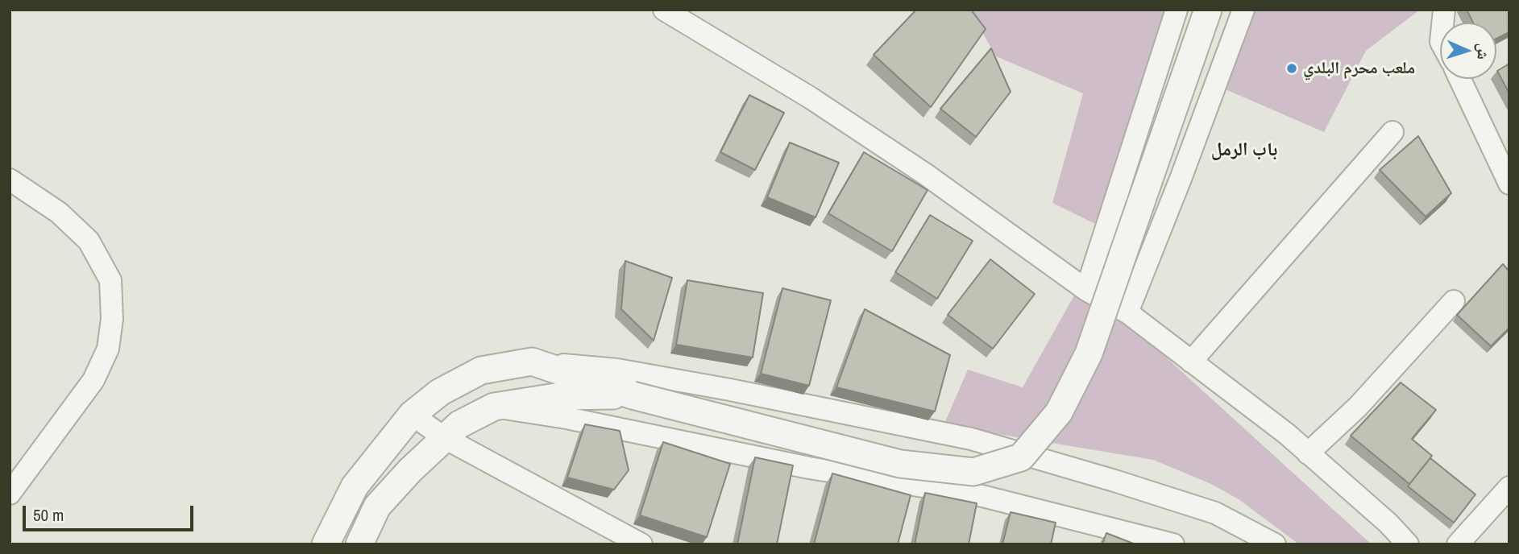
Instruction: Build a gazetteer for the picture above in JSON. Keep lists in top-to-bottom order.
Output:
{
  "districts": ["باب الرمل"],
  "places": ["ملعب محرم البلدي"],
  "scale_bar": "50 m",
  "north": "right"
}
